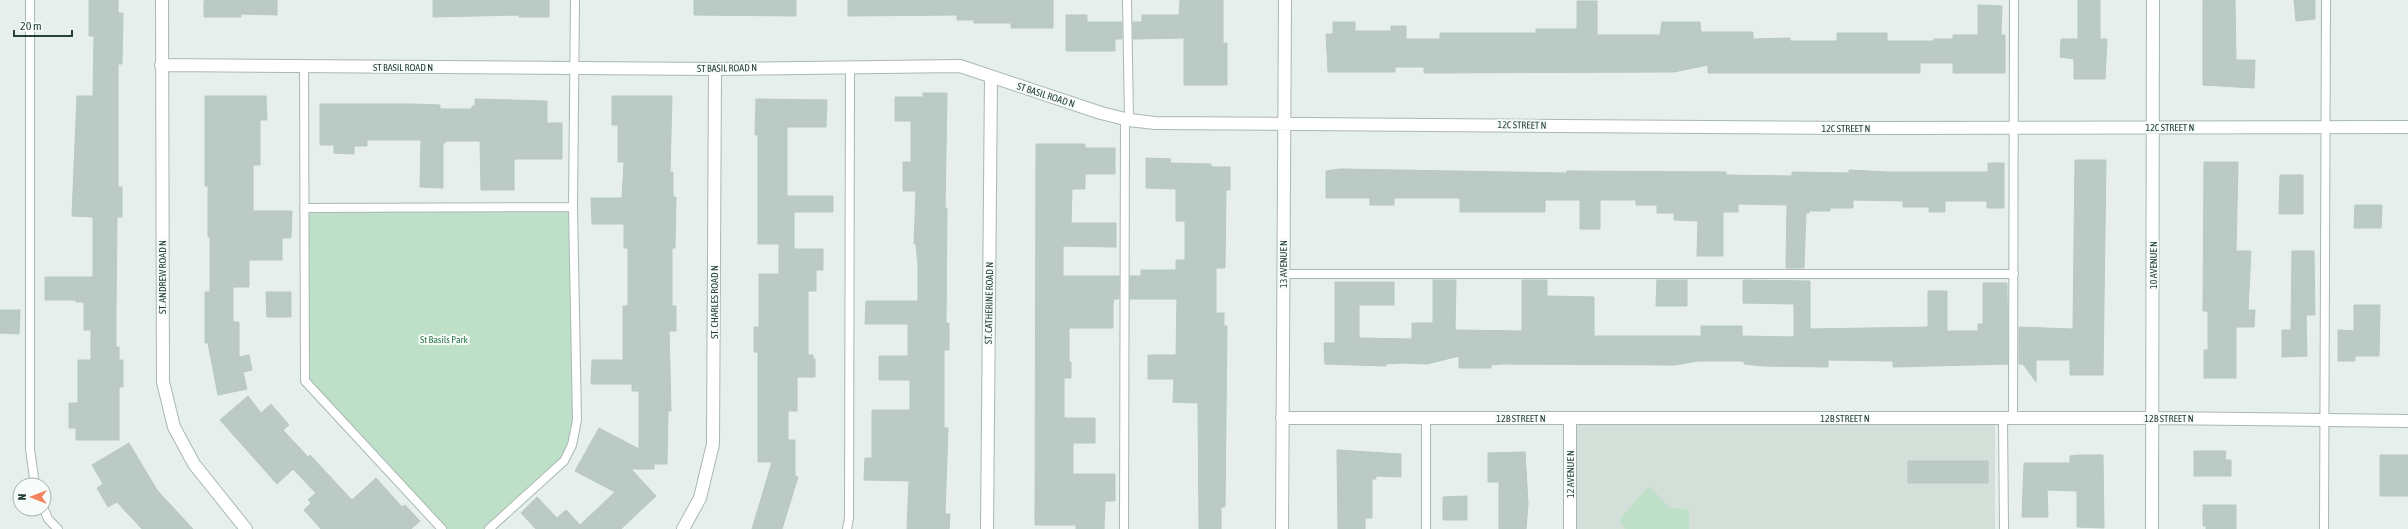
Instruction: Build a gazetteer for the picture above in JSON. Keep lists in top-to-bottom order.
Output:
{
  "streets": {
    "street": [
      "ST BASIL ROAD N",
      "12C STREET N",
      "13 AVENUE N",
      "10 AVENUE N",
      "ST. ANDREW ROAD N",
      "ST. CHARLES ROAD N",
      "ST. CATHERINE ROAD N",
      "12B STREET N",
      "12 AVENUE N"
    ]
  },
  "crossings": [
    ["ST BASIL ROAD N", "12C STREET N"],
    ["ST BASIL ROAD N", "13 AVENUE N"],
    ["ST BASIL ROAD N", "ST. ANDREW ROAD N"],
    ["ST BASIL ROAD N", "ST. CHARLES ROAD N"],
    ["ST BASIL ROAD N", "ST. CATHERINE ROAD N"],
    ["12C STREET N", "13 AVENUE N"],
    ["12C STREET N", "10 AVENUE N"],
    ["13 AVENUE N", "12B STREET N"],
    ["10 AVENUE N", "12B STREET N"],
    ["12B STREET N", "12 AVENUE N"]
  ],
  "parks": ["St Basils Park"],
  "scale_bar": "20 m",
  "north": "left"
}
